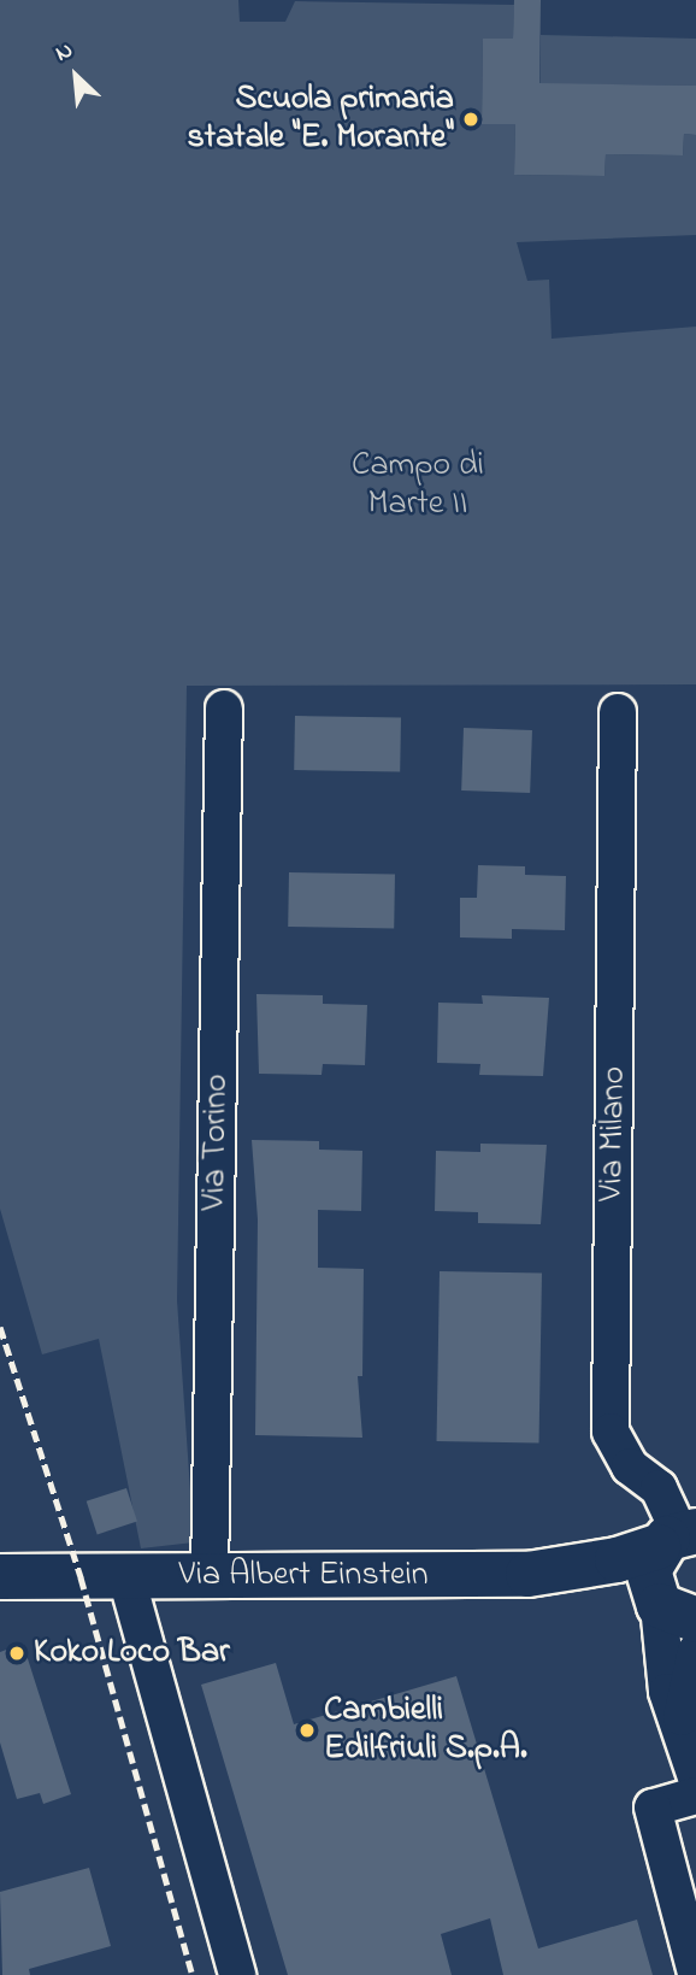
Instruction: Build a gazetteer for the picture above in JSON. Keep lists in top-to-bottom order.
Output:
{
  "streets": {
    "main road": ["Via Albert Einstein"],
    "street": ["Via Milano", "Via Torino"]
  },
  "crossings": [
    ["Via Milano", "Via Albert Einstein"],
    ["Via Torino", "Via Albert Einstein"]
  ],
  "parks": ["Campo di Marte II"],
  "places": ["Scuola primaria statale \"E. Morante\"", "Koko Loco Bar", "Cambielli Edilfriuli S.p.A."],
  "north": "top left"
}
